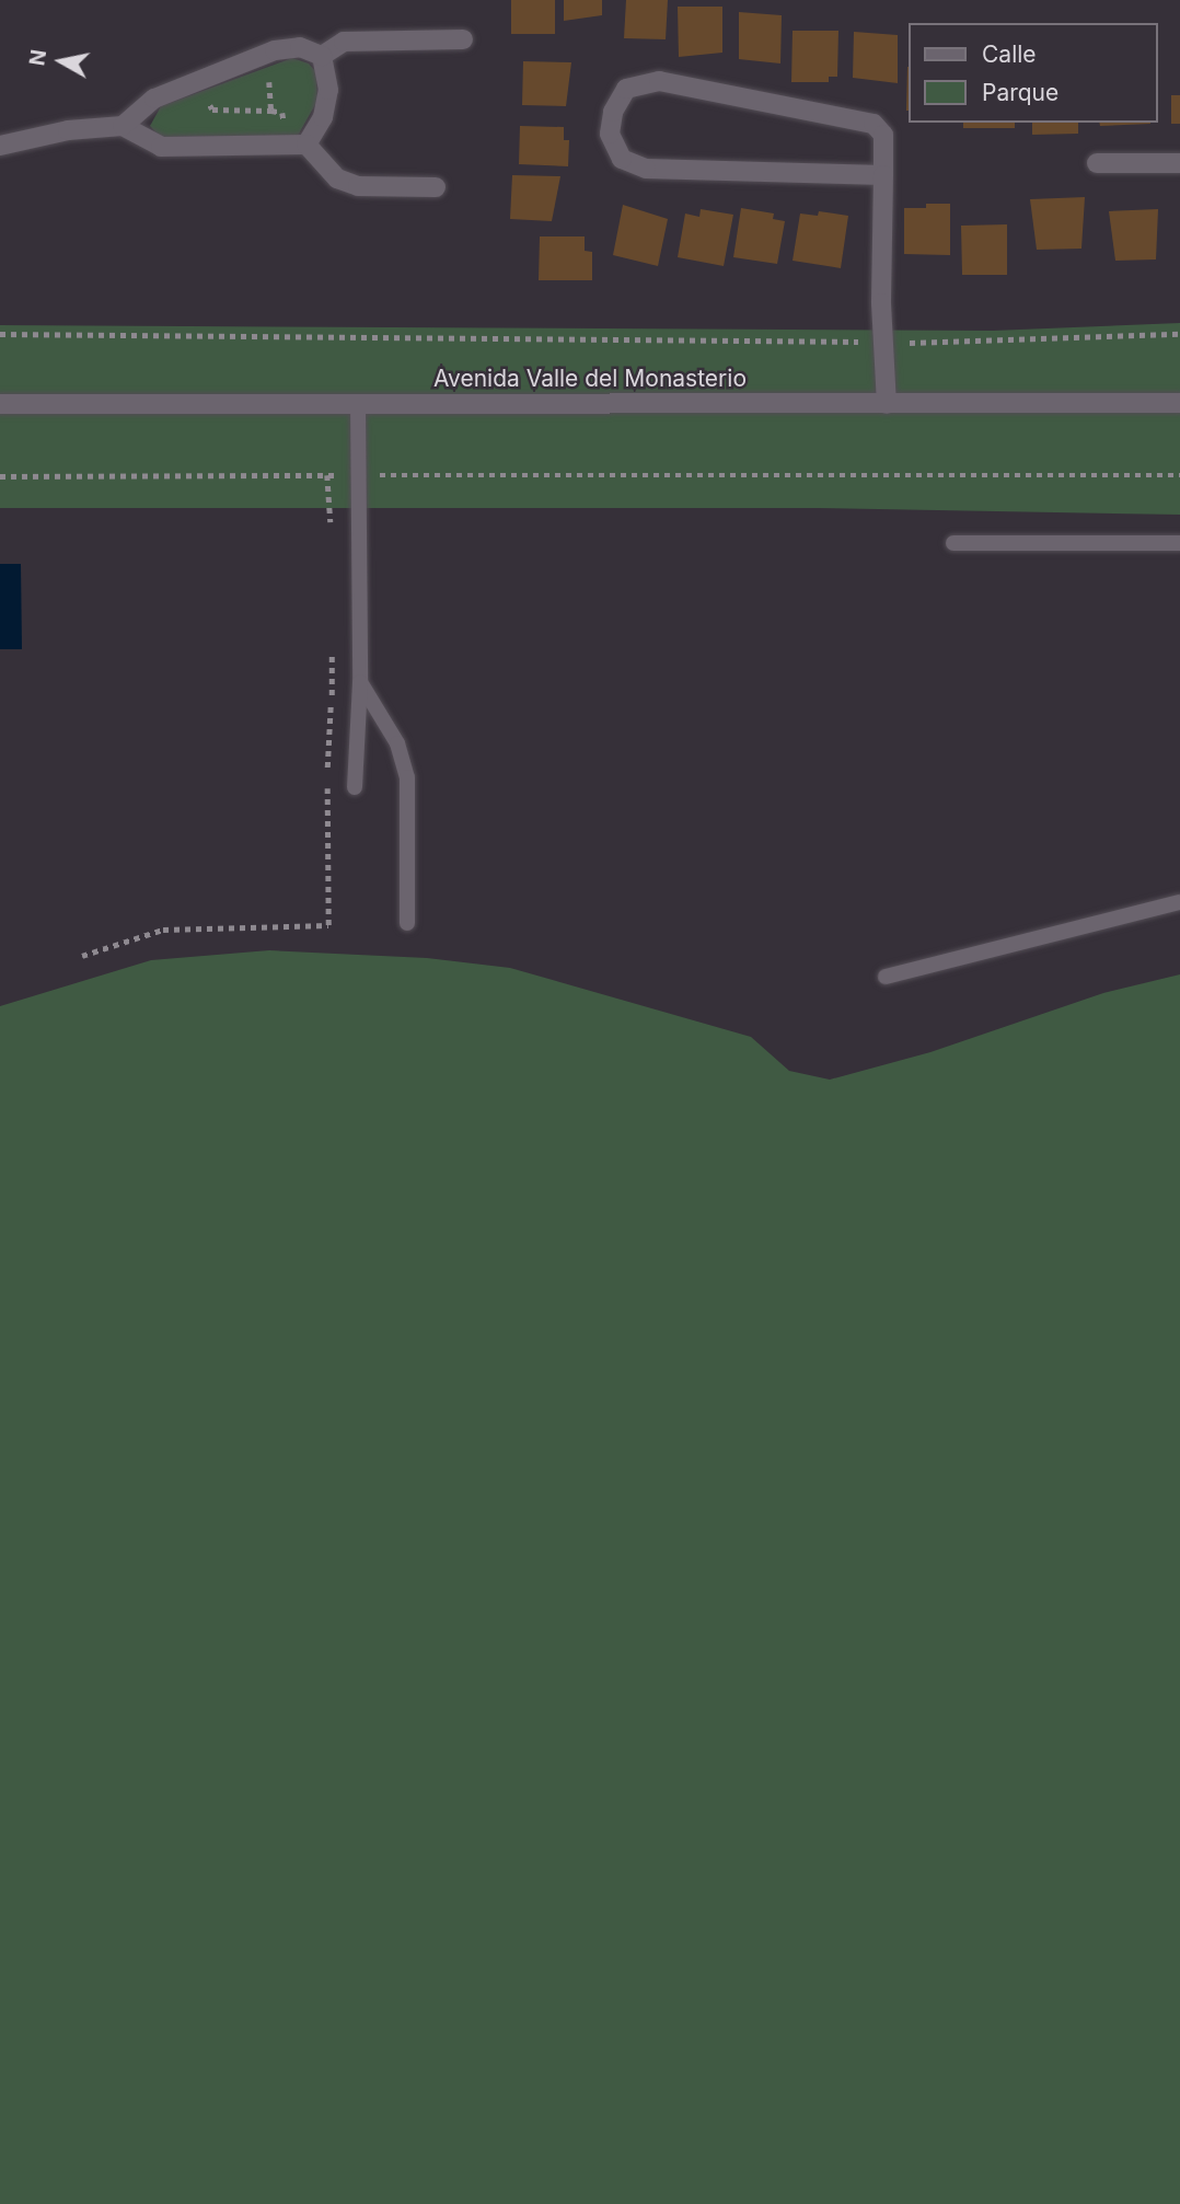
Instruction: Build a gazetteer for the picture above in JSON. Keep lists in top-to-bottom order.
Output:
{
  "streets": {
    "street": ["Avenida Valle del Monasterio"]
  },
  "legend": ["Calle", "Parque"],
  "north": "left"
}
